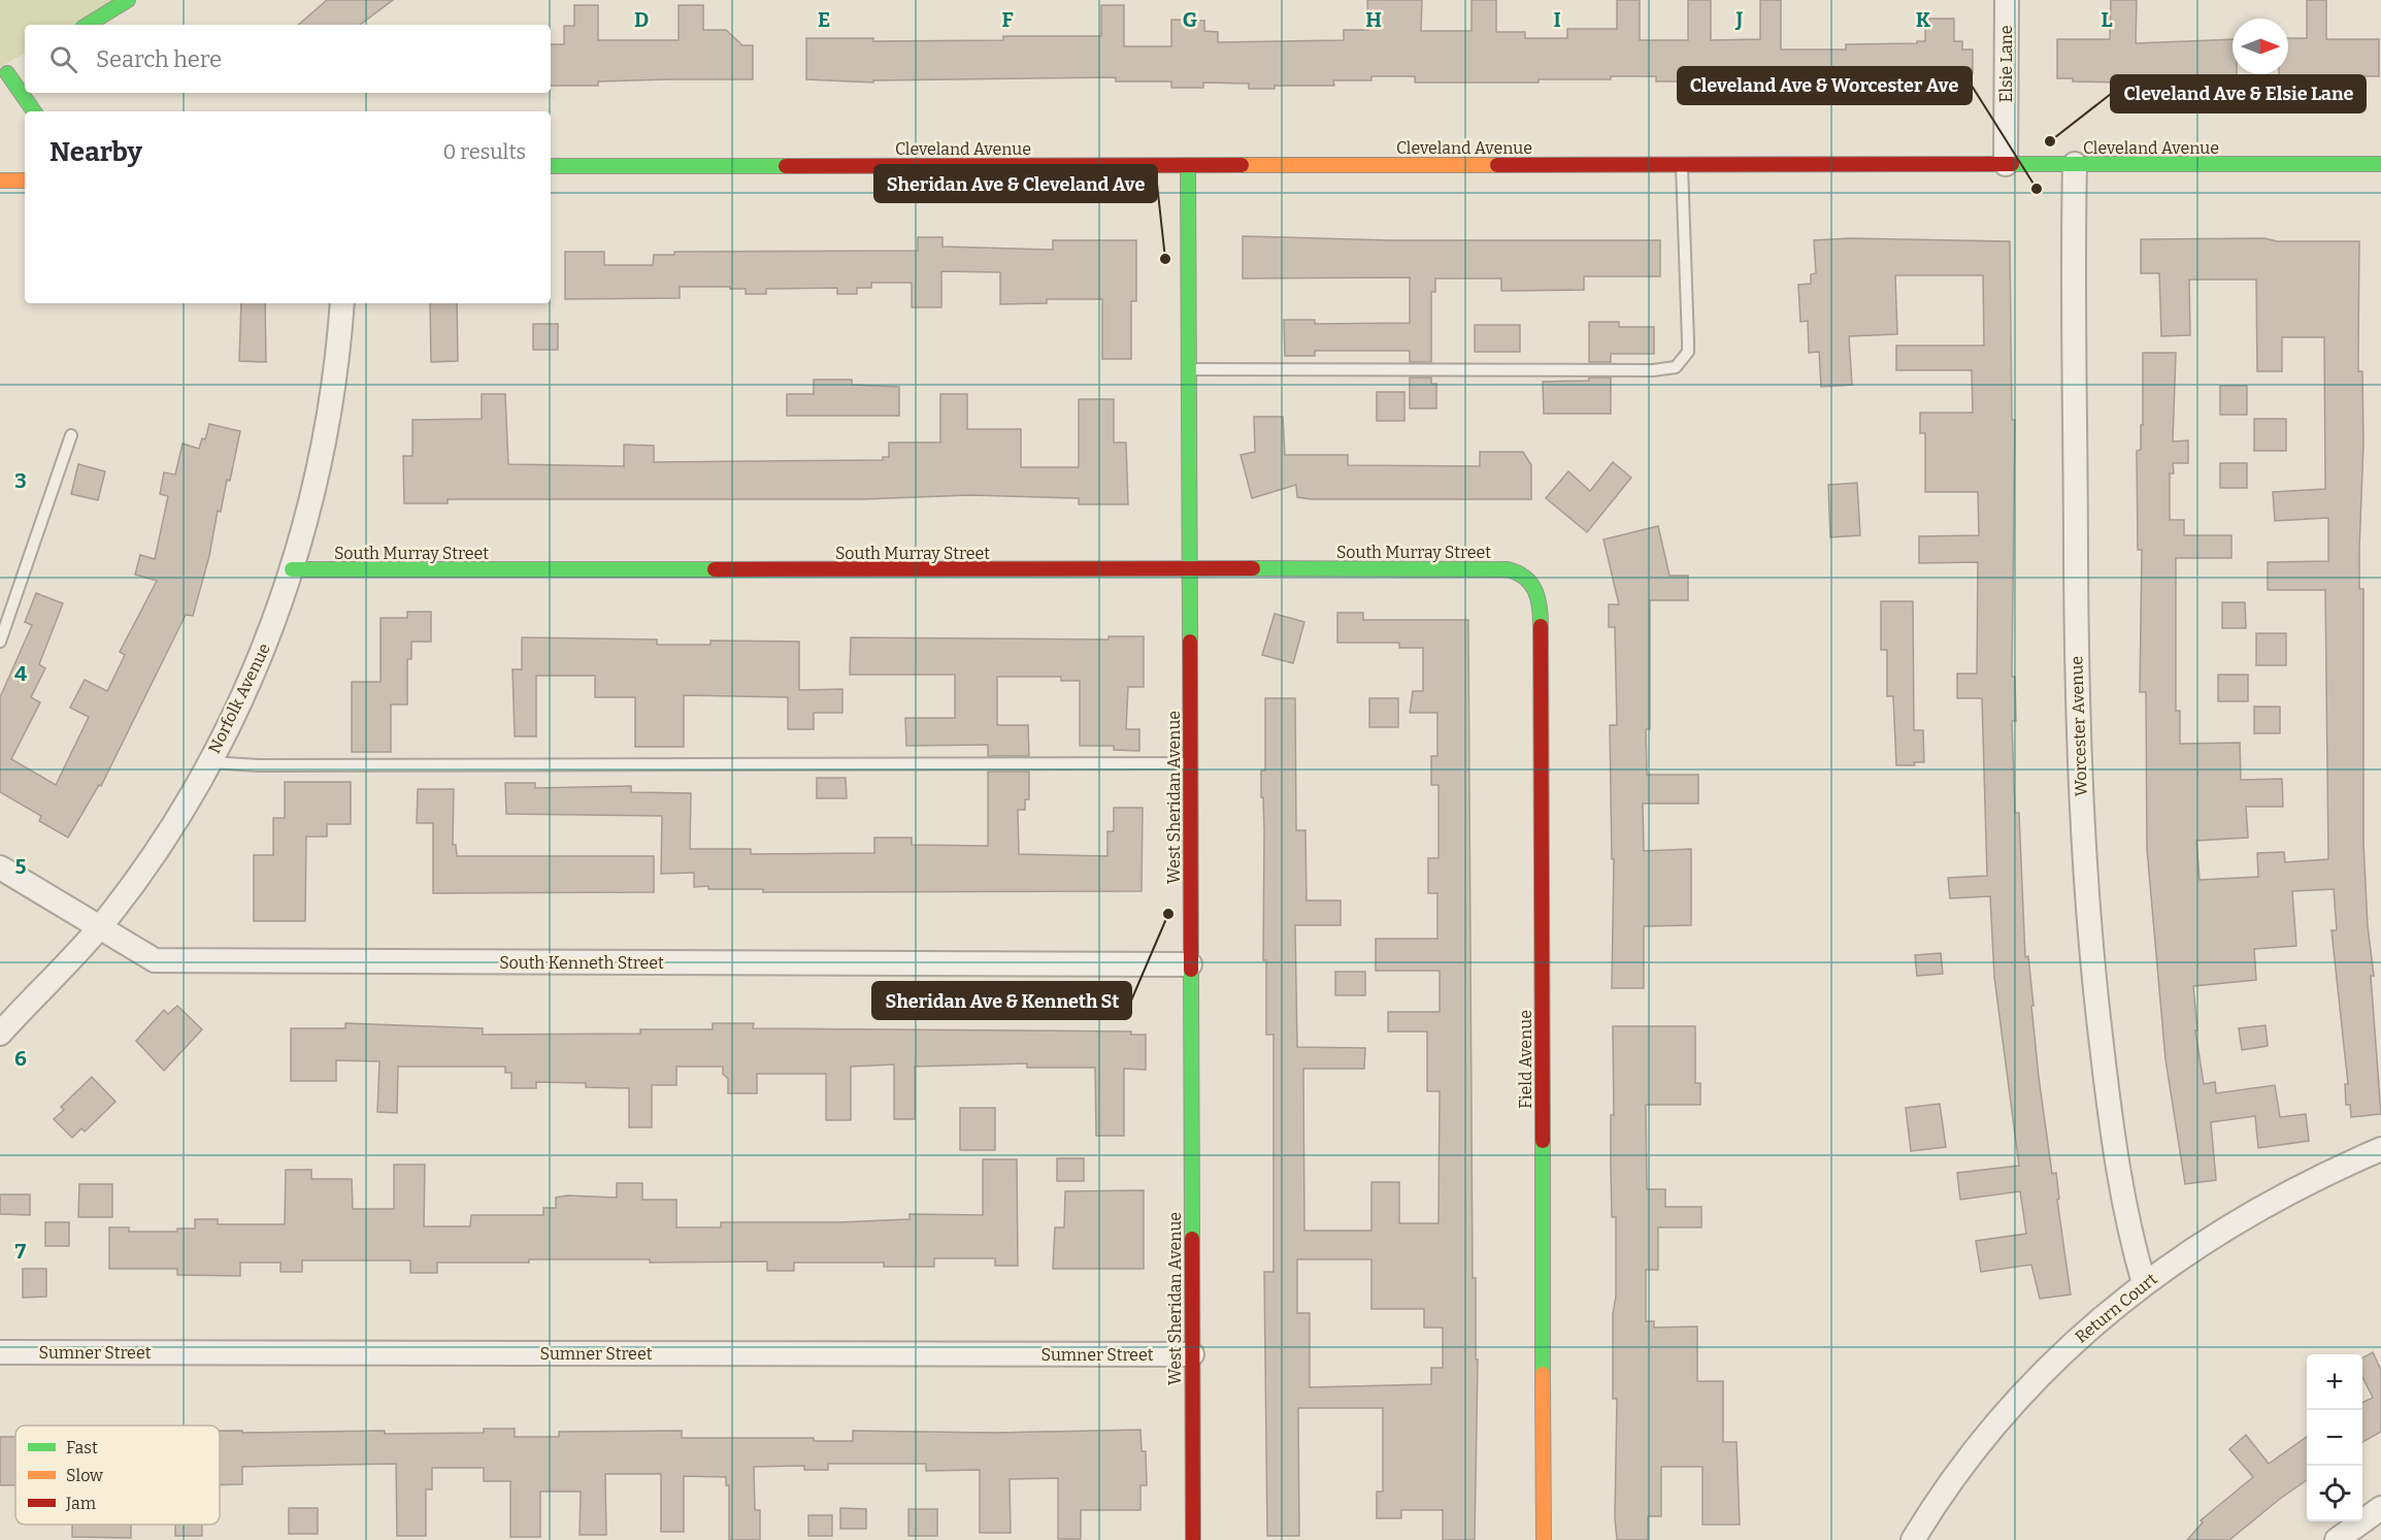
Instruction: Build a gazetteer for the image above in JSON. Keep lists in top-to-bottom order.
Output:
{
  "streets": {
    "street": [
      "Elsie Lane",
      "Cleveland Avenue",
      "South Murray Street",
      "Norfolk Avenue",
      "Worcester Avenue",
      "West Sheridan Avenue",
      "South Kenneth Street",
      "Field Avenue",
      "Return Court",
      "Sumner Street"
    ]
  },
  "crossings": [
    ["Elsie Lane", "Cleveland Avenue"],
    ["Cleveland Avenue", "Worcester Avenue"],
    ["Cleveland Avenue", "West Sheridan Avenue"],
    ["South Murray Street", "Norfolk Avenue"],
    ["South Murray Street", "West Sheridan Avenue"],
    ["South Murray Street", "Field Avenue"],
    ["Norfolk Avenue", "South Kenneth Street"],
    ["Worcester Avenue", "Return Court"],
    ["West Sheridan Avenue", "South Kenneth Street"],
    ["West Sheridan Avenue", "Sumner Street"]
  ],
  "places": [
    "Cleveland Ave & Elsie Lane",
    "Cleveland Ave & Worcester Ave",
    "Sheridan Ave & Cleveland Ave",
    "Sheridan Ave & Kenneth St"
  ],
  "legend": ["Fast", "Slow", "Jam"],
  "north": "right",
  "page": {
    "search": "Search here",
    "heading": ["Nearby", "0 results"],
    "map_buttons": ["+", "−"]
  },
  "grid": {
    "columns": [
      "D",
      "E",
      "F",
      "G",
      "H",
      "I",
      "J",
      "K",
      "L"
    ],
    "rows": [
      "3",
      "4",
      "5",
      "6",
      "7"
    ]
  }
}
